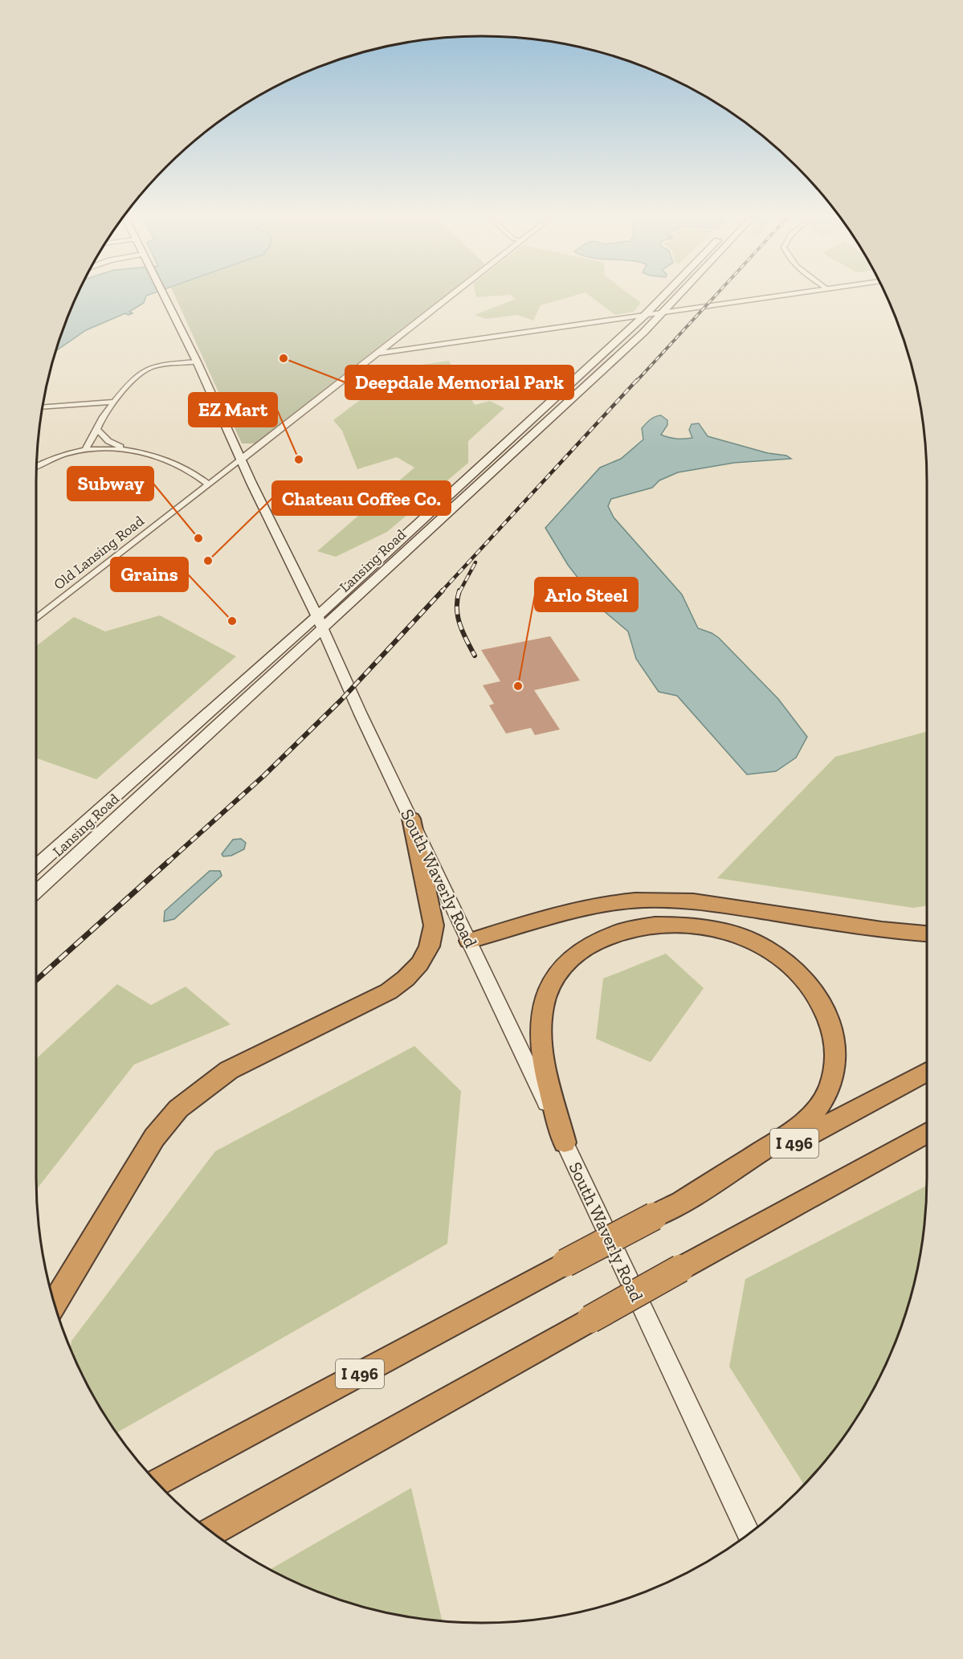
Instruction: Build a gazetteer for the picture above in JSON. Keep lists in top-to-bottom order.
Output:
{
  "streets": {
    "highway": ["I 496"],
    "main road": ["Lansing Road", "South Waverly Road"],
    "street": ["Old Lansing Road"]
  },
  "crossings": [
    ["Old Lansing Road", "South Waverly Road"],
    ["Lansing Road", "South Waverly Road"]
  ],
  "places": [
    "Deepdale Memorial Park",
    "EZ Mart",
    "Subway",
    "Chateau Coffee Co.",
    "Grains",
    "Arlo Steel"
  ]
}
